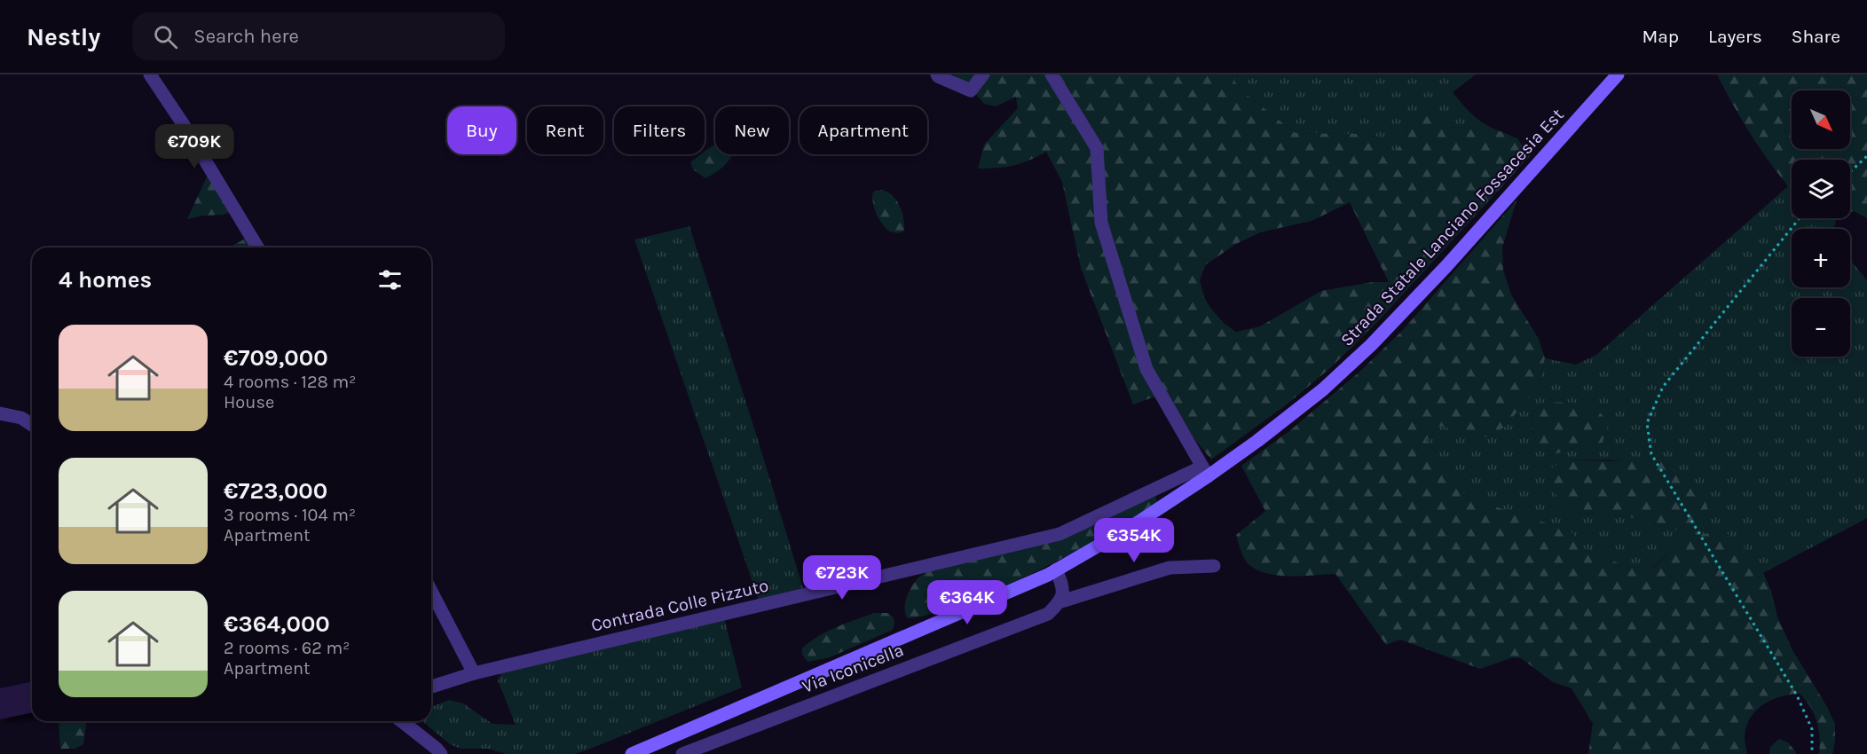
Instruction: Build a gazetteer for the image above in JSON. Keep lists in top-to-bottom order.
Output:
{
  "streets": {
    "main road": ["Strada Statale Lanciano Fossacesia Est"],
    "street": ["Contrada Colle Pizzuto", "Via Iconicella"]
  },
  "crossings": [
    ["Strada Statale Lanciano Fossacesia Est", "Contrada Colle Pizzuto"]
  ],
  "north": "bottom right",
  "page": {
    "header": "Nestly",
    "search": "Search here",
    "nav": ["Map", "Layers", "Share"],
    "map_buttons": ["+", "−"],
    "chip": [
      "Buy",
      "Rent",
      "Filters",
      "New",
      "Apartment"
    ],
    "price": [
      "€709K",
      "€354K",
      "€723K",
      "€364K"
    ],
    "heading": "4 homes",
    "list": [
      {
        "name": "€709,000",
        "note": "4 rooms · 128 m² · House"
      },
      {
        "name": "€723,000",
        "note": "3 rooms · 104 m² · Apartment"
      },
      {
        "name": "€364,000",
        "note": "2 rooms · 62 m² · Apartment"
      }
    ]
  }
}
